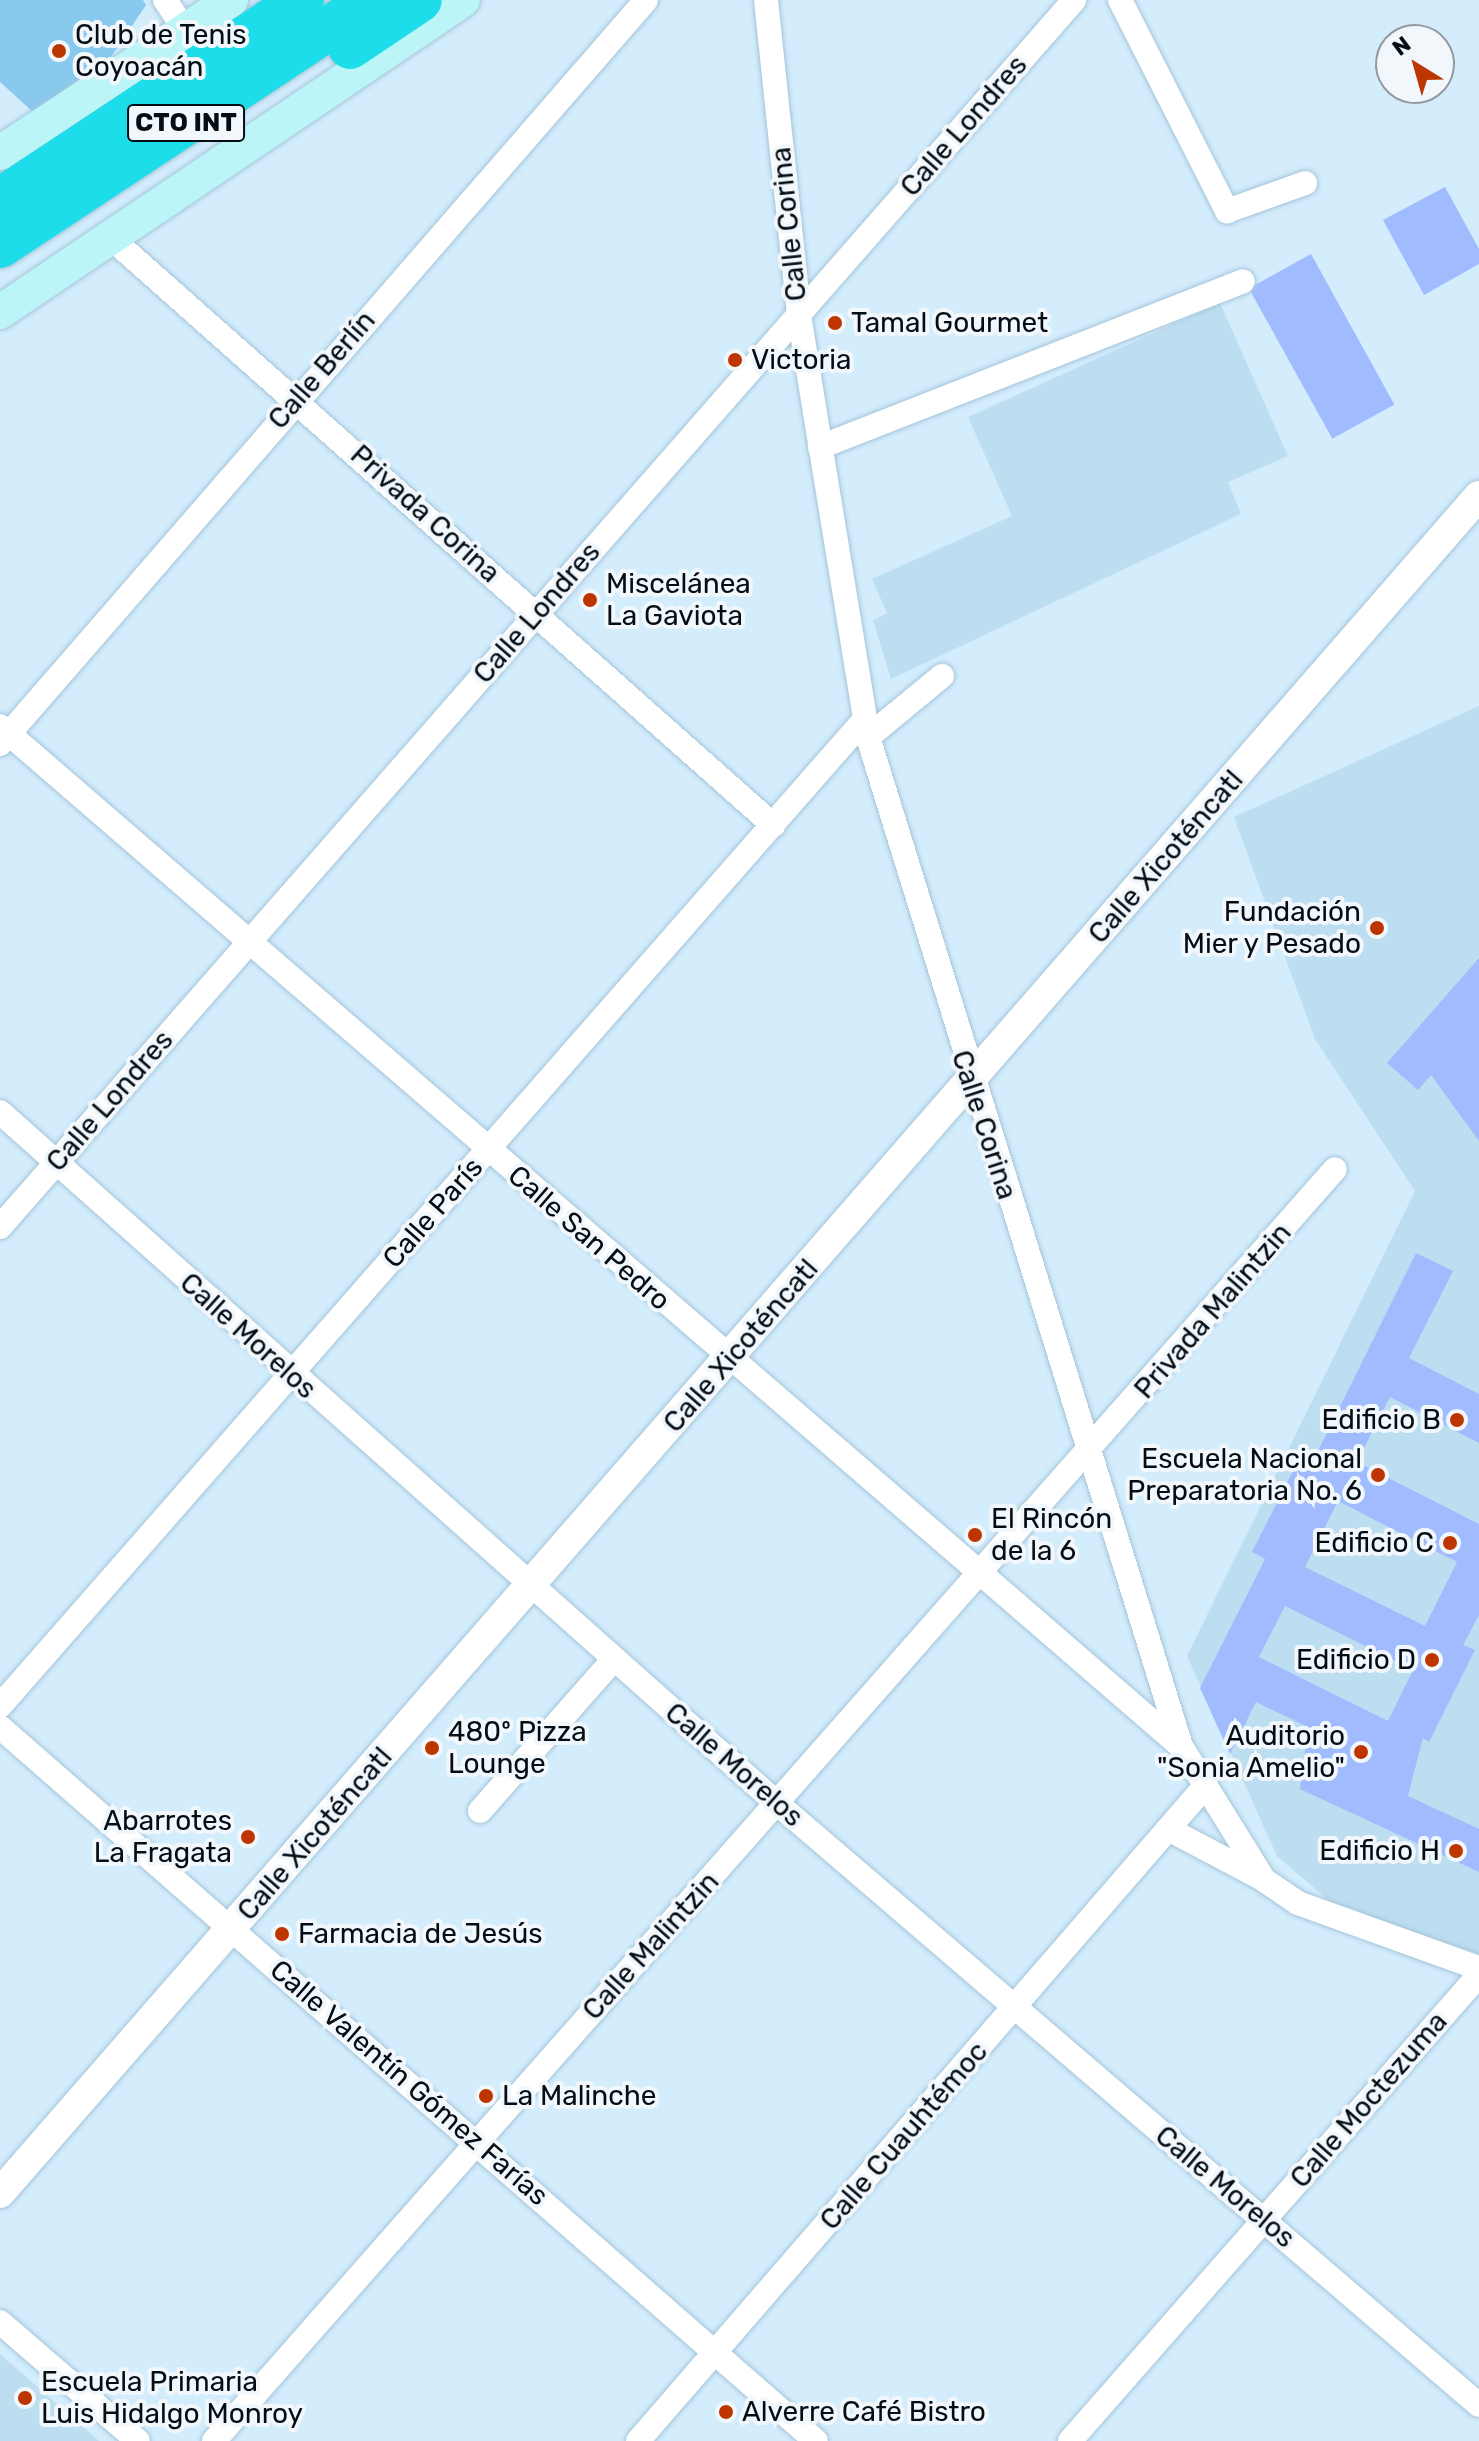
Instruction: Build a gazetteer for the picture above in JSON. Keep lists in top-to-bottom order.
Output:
{
  "streets": {
    "highway": ["CTO INT"],
    "street": [
      "Calle Londres",
      "Calle Corina",
      "Calle Berlín",
      "Privada Corina",
      "Calle Xicoténcatl",
      "Calle París",
      "Calle San Pedro",
      "Privada Malintzin",
      "Calle Morelos",
      "Calle Malintzin",
      "Calle Valentín Gómez Farías",
      "Calle Moctezuma",
      "Calle Cuauhtémoc"
    ]
  },
  "crossings": [
    ["CTO INT", "Privada Corina"],
    ["Calle Londres", "Calle Corina"],
    ["Calle Londres", "Privada Corina"],
    ["Calle Londres", "Calle San Pedro"],
    ["Calle Londres", "Calle Morelos"],
    ["Calle Corina", "Calle Xicoténcatl"],
    ["Calle Corina", "Calle París"],
    ["Calle Corina", "Calle San Pedro"],
    ["Calle Corina", "Privada Malintzin"],
    ["Calle Corina", "Calle Malintzin"],
    ["Calle Corina", "Calle Cuauhtémoc"],
    ["Calle Berlín", "Privada Corina"],
    ["Calle Berlín", "Calle San Pedro"],
    ["Privada Corina", "Calle París"],
    ["Calle Xicoténcatl", "Calle San Pedro"],
    ["Calle Xicoténcatl", "Calle Morelos"],
    ["Calle Xicoténcatl", "Calle Valentín Gómez Farías"],
    ["Calle París", "Calle San Pedro"],
    ["Calle París", "Calle Morelos"],
    ["Calle San Pedro", "Calle Malintzin"],
    ["Privada Malintzin", "Calle Malintzin"],
    ["Calle Morelos", "Calle Malintzin"],
    ["Calle Morelos", "Calle Moctezuma"],
    ["Calle Morelos", "Calle Cuauhtémoc"],
    ["Calle Malintzin", "Calle Valentín Gómez Farías"],
    ["Calle Valentín Gómez Farías", "Calle Cuauhtémoc"]
  ],
  "places": [
    "Club de Tenis Coyoacán",
    "Tamal Gourmet",
    "Victoria",
    "Miscelánea La Gaviota",
    "Fundación Mier y Pesado",
    "Edificio B",
    "Escuela Nacional Preparatoria No. 6",
    "El Rincón de la 6",
    "Edificio C",
    "Edificio D",
    "480º Pizza Lounge",
    "Auditorio \"Sonia Amelio\"",
    "Abarrotes La Fragata",
    "Edificio H",
    "Farmacia de Jesús",
    "La Malinche",
    "Escuela Primaria Luis Hidalgo Monroy",
    "Alverre Café Bistro"
  ],
  "north": "top left"
}
